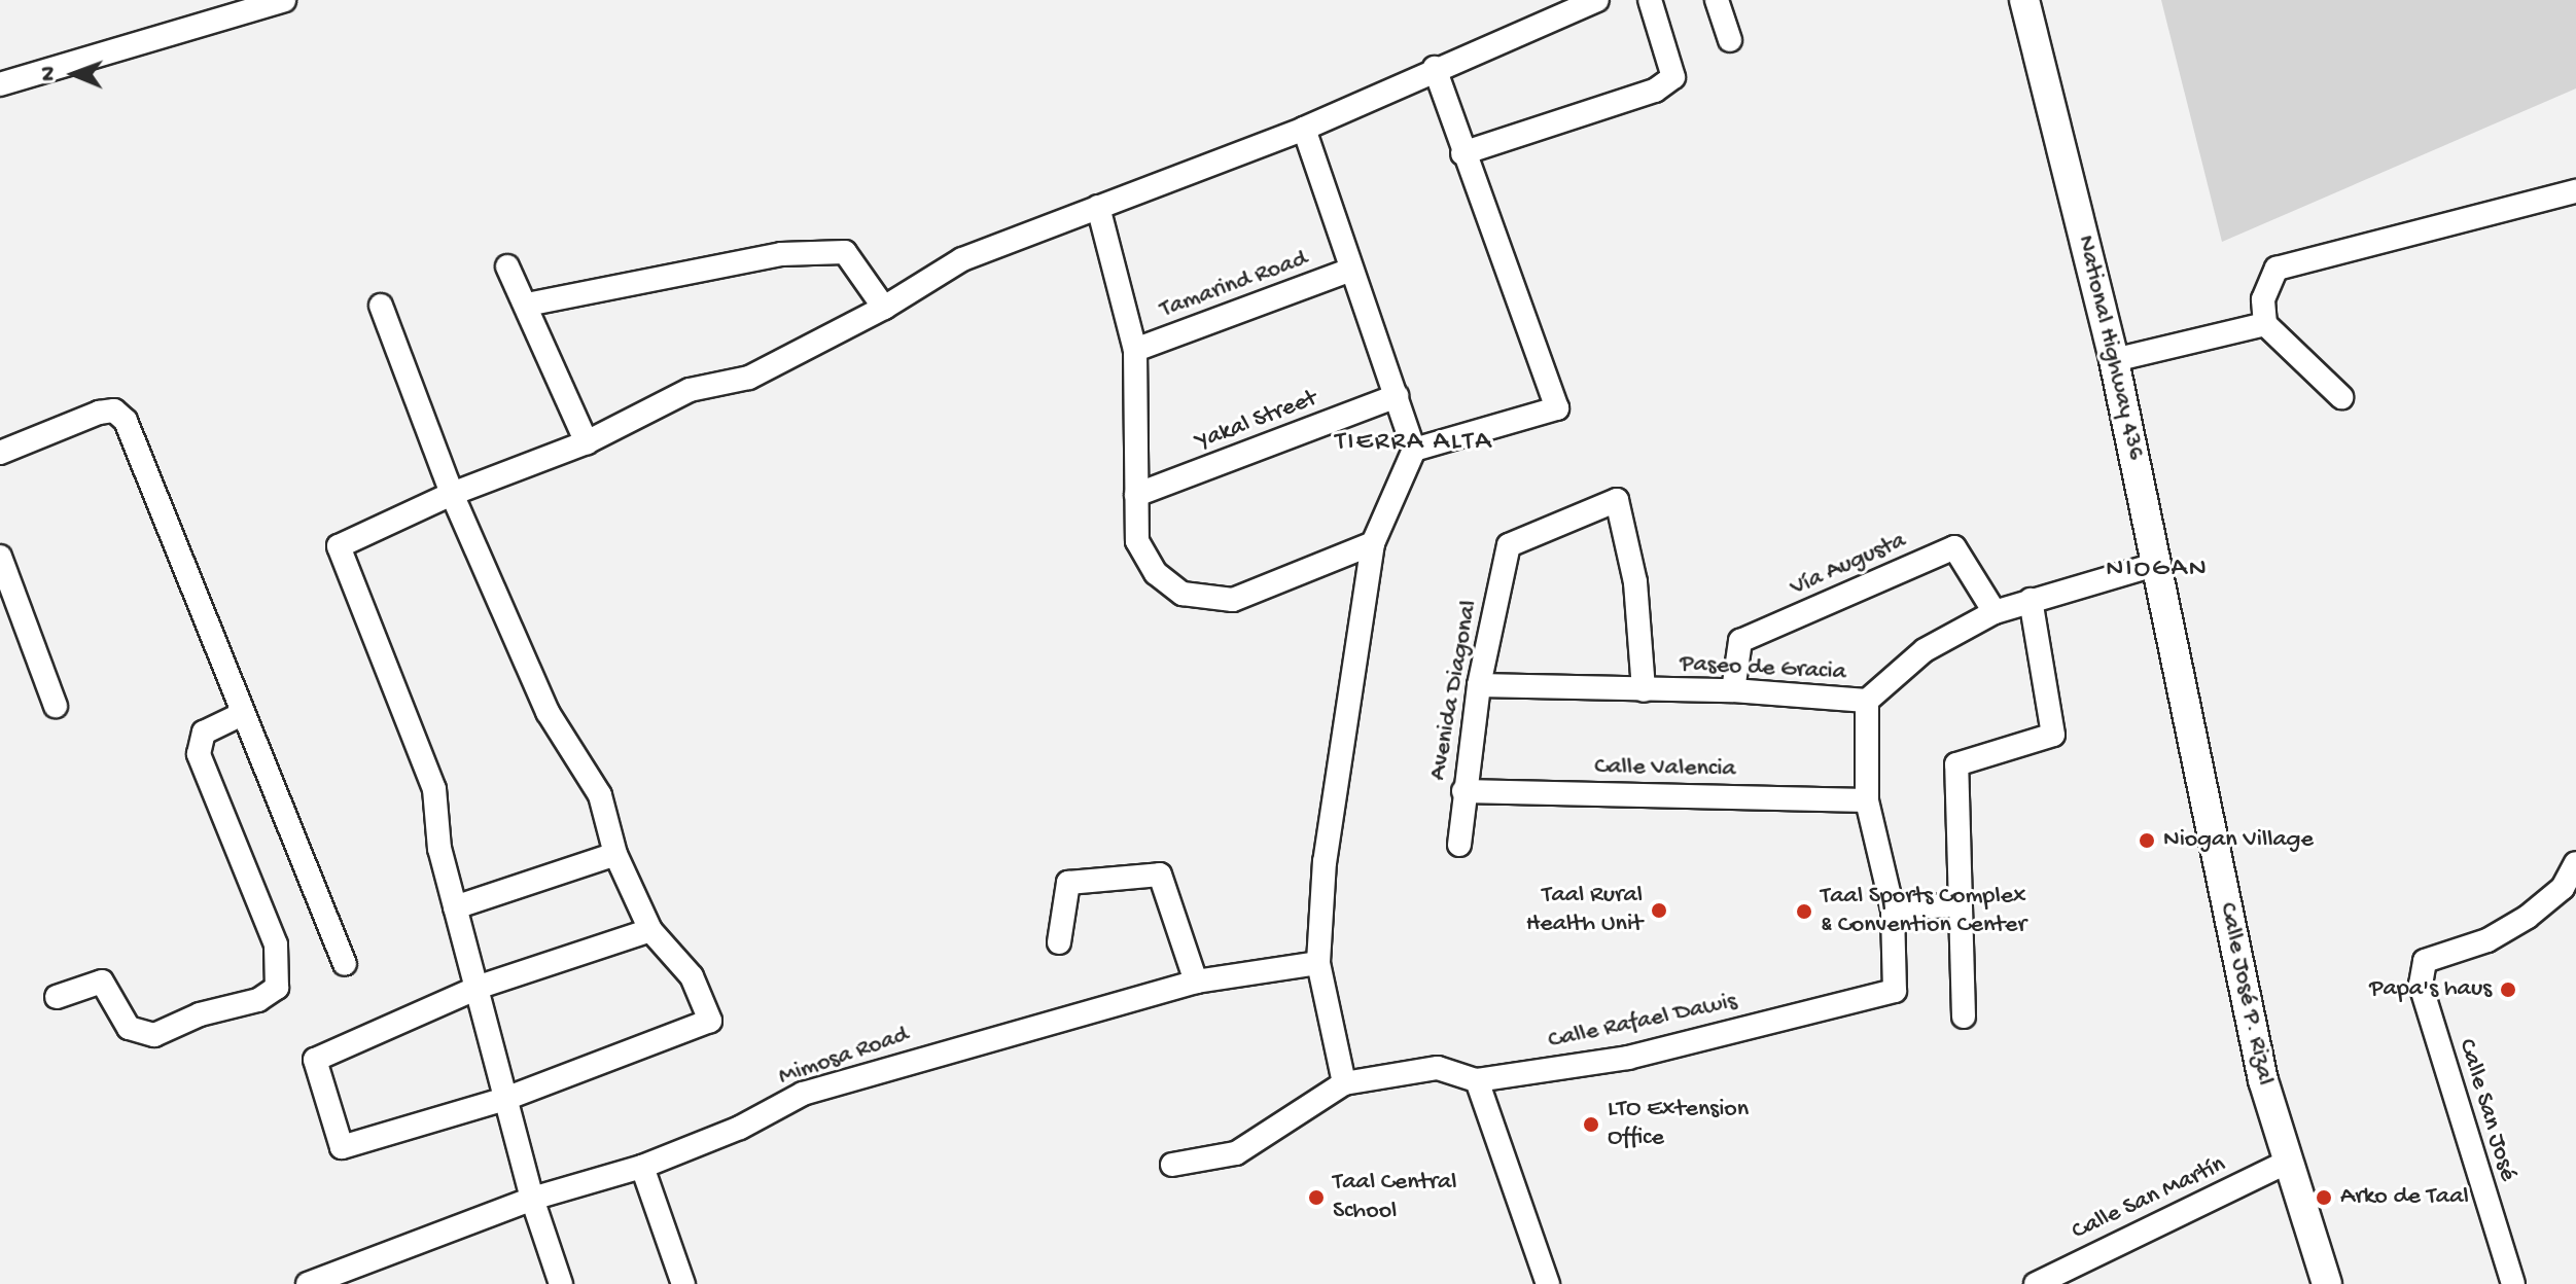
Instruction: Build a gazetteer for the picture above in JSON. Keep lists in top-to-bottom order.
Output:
{
  "streets": {
    "main road": ["National Highway 436", "Calle José P. Rizal"],
    "street": [
      "Tamarind Road",
      "Yakal Street",
      "Vía Augusta",
      "Paseo de Gracia",
      "Avenida Diagonal",
      "Calle Valencia",
      "Calle Rafael Dawis",
      "Mimosa Road",
      "Calle San José",
      "Calle San Martín"
    ]
  },
  "crossings": [
    ["National Highway 436", "Paseo de Gracia"],
    ["National Highway 436", "Calle José P. Rizal"],
    ["Vía Augusta", "Paseo de Gracia"],
    ["Paseo de Gracia", "Avenida Diagonal"],
    ["Paseo de Gracia", "Calle Rafael Dawis"],
    ["Avenida Diagonal", "Calle Valencia"],
    ["Calle Valencia", "Calle Rafael Dawis"],
    ["Calle José P. Rizal", "Calle San Martín"]
  ],
  "districts": ["TIERRA ALTA", "NIOGAN"],
  "places": [
    "Niogan Village",
    "Taal Rural Health Unit",
    "Taal Sports Complex & Convention Center",
    "Papa's haus",
    "LTO Extension Office",
    "Taal Central School",
    "Arko de Taal"
  ],
  "north": "left"
}
